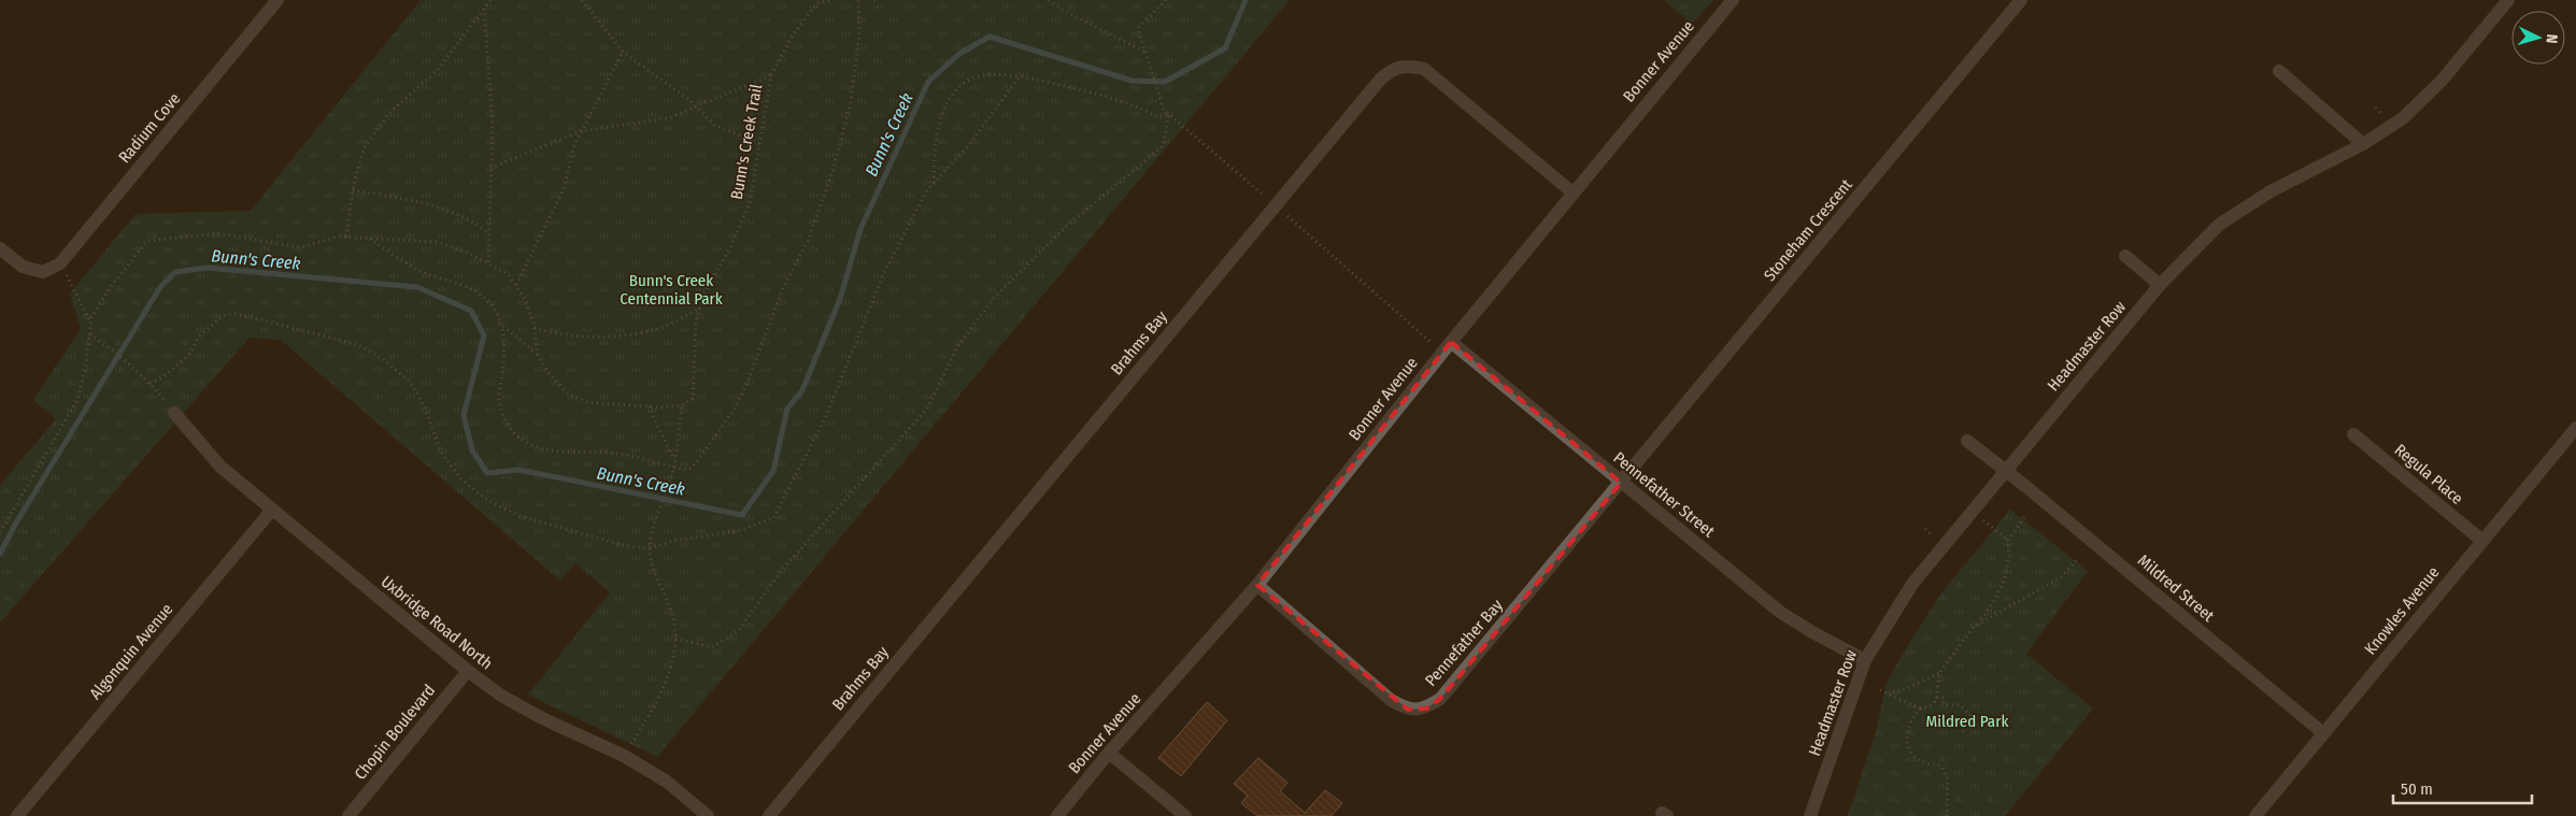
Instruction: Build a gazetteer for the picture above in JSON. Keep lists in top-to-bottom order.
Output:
{
  "streets": {
    "street": [
      "Bonner Avenue",
      "Radium Cove",
      "Stoneham Crescent",
      "Brahms Bay",
      "Headmaster Row",
      "Regula Place",
      "Pennefather Street",
      "Mildred Street",
      "Knowles Avenue",
      "Uxbridge Road North",
      "Pennefather Bay",
      "Algonquin Avenue",
      "Chopin Boulevard"
    ],
    "path": ["Bunn's Creek Trail"]
  },
  "crossings": [
    ["Bonner Avenue", "Brahms Bay"],
    ["Bonner Avenue", "Pennefather Street"],
    ["Bonner Avenue", "Pennefather Bay"],
    ["Stoneham Crescent", "Pennefather Street"],
    ["Stoneham Crescent", "Pennefather Bay"],
    ["Headmaster Row", "Pennefather Street"],
    ["Headmaster Row", "Mildred Street"],
    ["Regula Place", "Knowles Avenue"],
    ["Pennefather Street", "Pennefather Bay"],
    ["Mildred Street", "Knowles Avenue"],
    ["Uxbridge Road North", "Algonquin Avenue"],
    ["Uxbridge Road North", "Chopin Boulevard"]
  ],
  "water": ["Bunn's Creek"],
  "parks": ["Bunn's Creek Centennial Park", "Mildred Park"],
  "scale_bar": "50 m",
  "north": "right"
}
